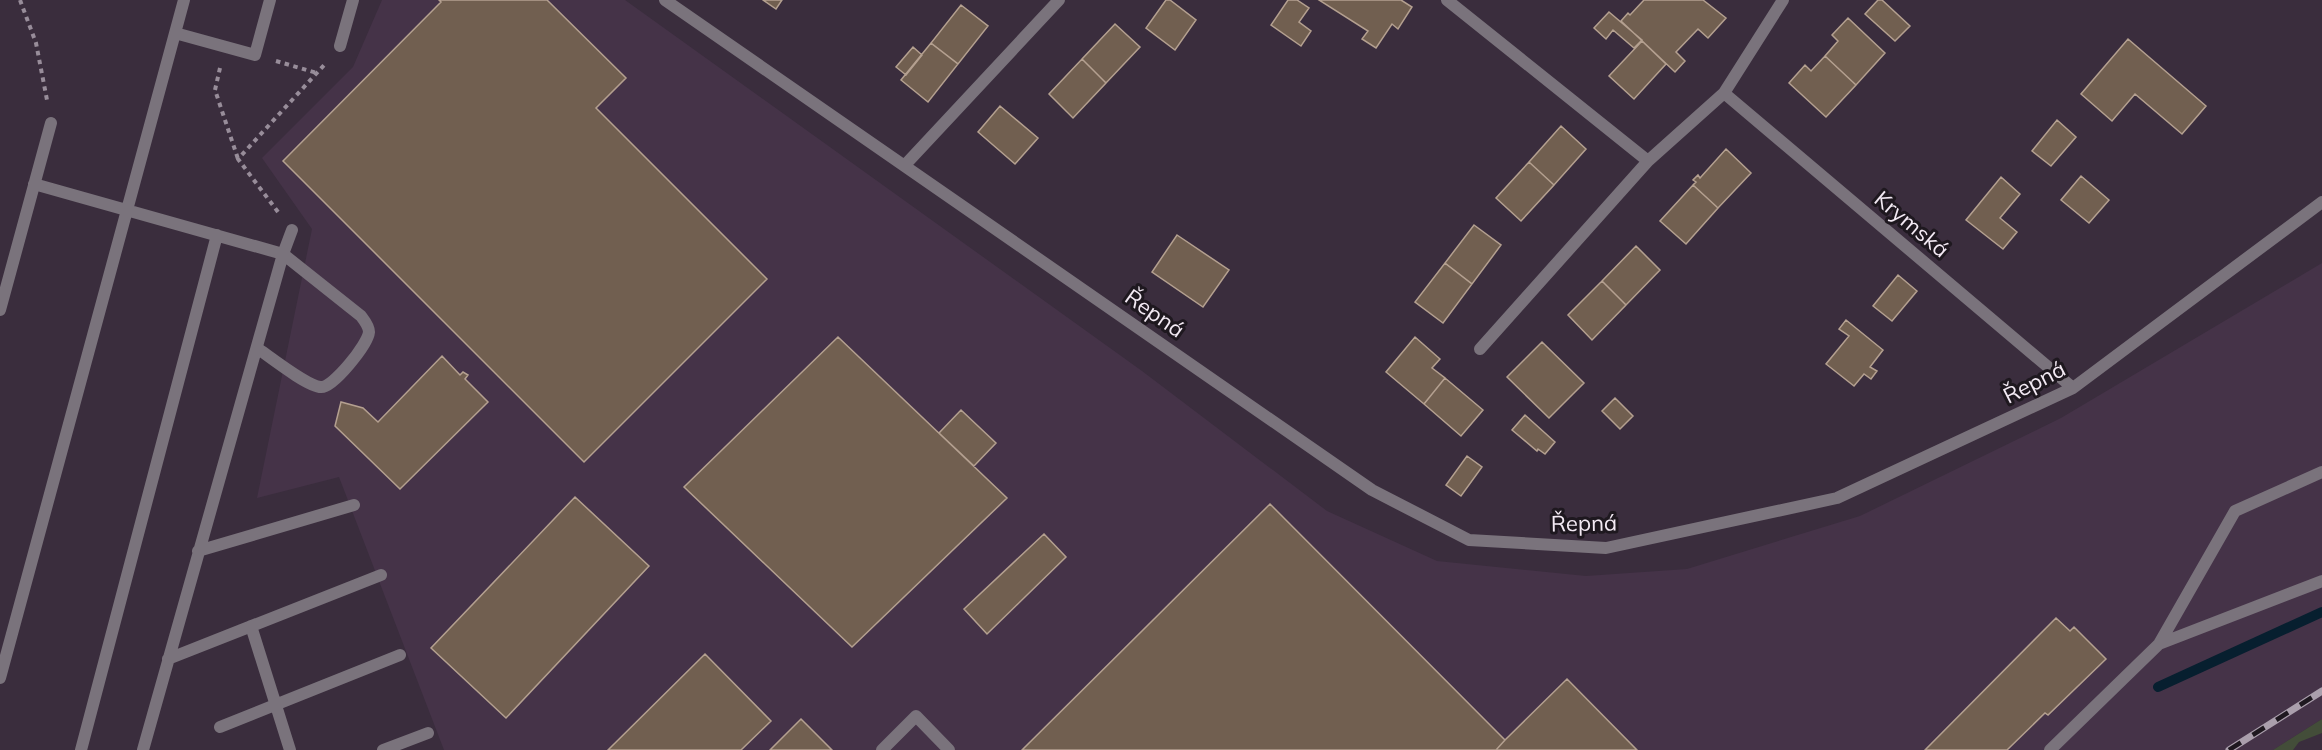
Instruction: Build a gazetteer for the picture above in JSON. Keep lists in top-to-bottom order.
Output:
{
  "streets": {
    "street": ["Krymská", "Řepná"]
  },
  "crossings": [
    ["Krymská", "Řepná"]
  ]
}
